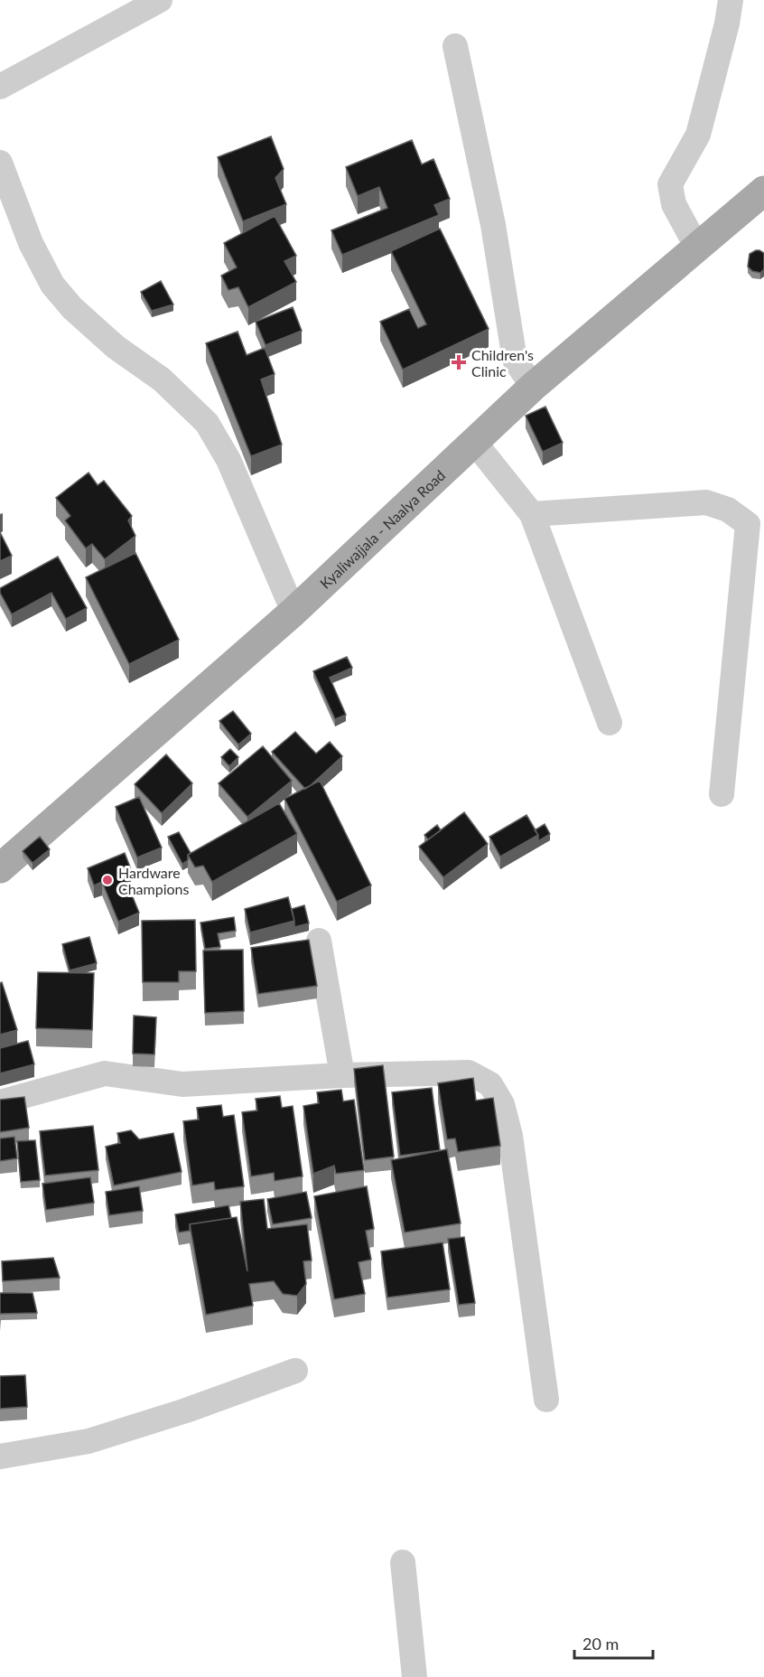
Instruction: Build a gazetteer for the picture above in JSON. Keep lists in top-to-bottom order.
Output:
{
  "streets": {
    "main road": ["Kyaliwajjala - Naalya Road"]
  },
  "places": {
    "health": ["Children's Clinic"],
    "other": ["Hardware Champions"]
  },
  "scale_bar": "20 m"
}
